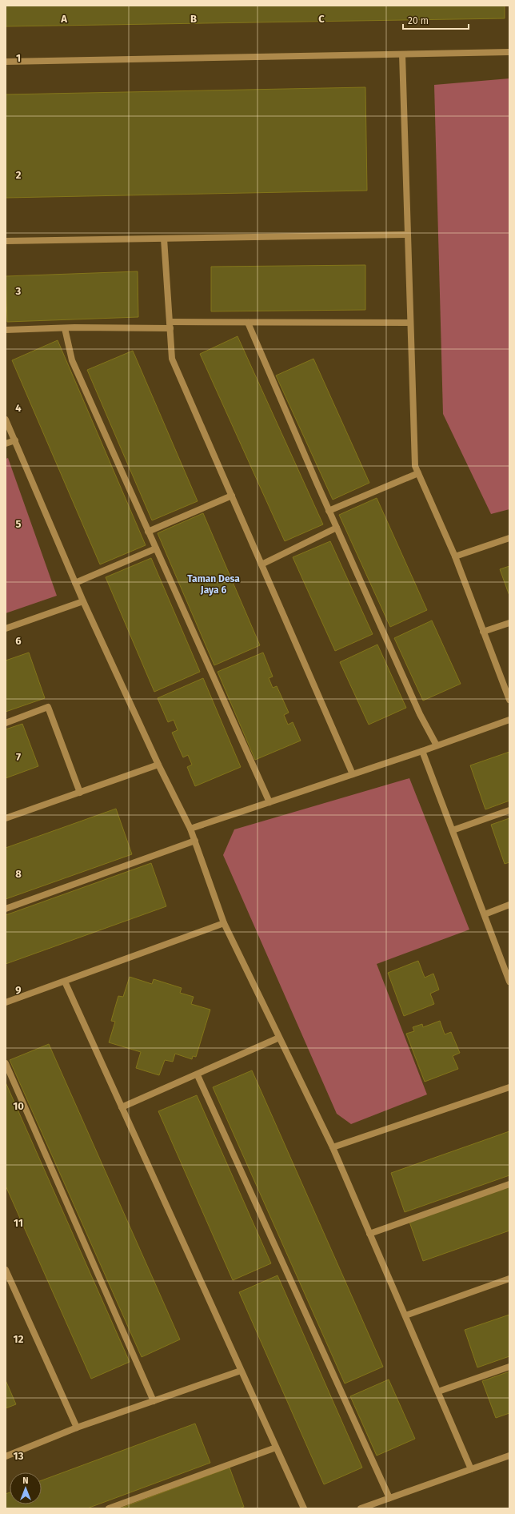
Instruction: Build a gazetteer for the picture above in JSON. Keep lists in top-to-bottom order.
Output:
{
  "districts": ["Taman Desa Jaya 6"],
  "scale_bar": "20 m",
  "north": "top",
  "grid": {
    "columns": ["A", "B", "C"],
    "rows": [
      "1",
      "2",
      "3",
      "4",
      "5",
      "6",
      "7",
      "8",
      "9",
      "10",
      "11",
      "12",
      "13"
    ]
  }
}
